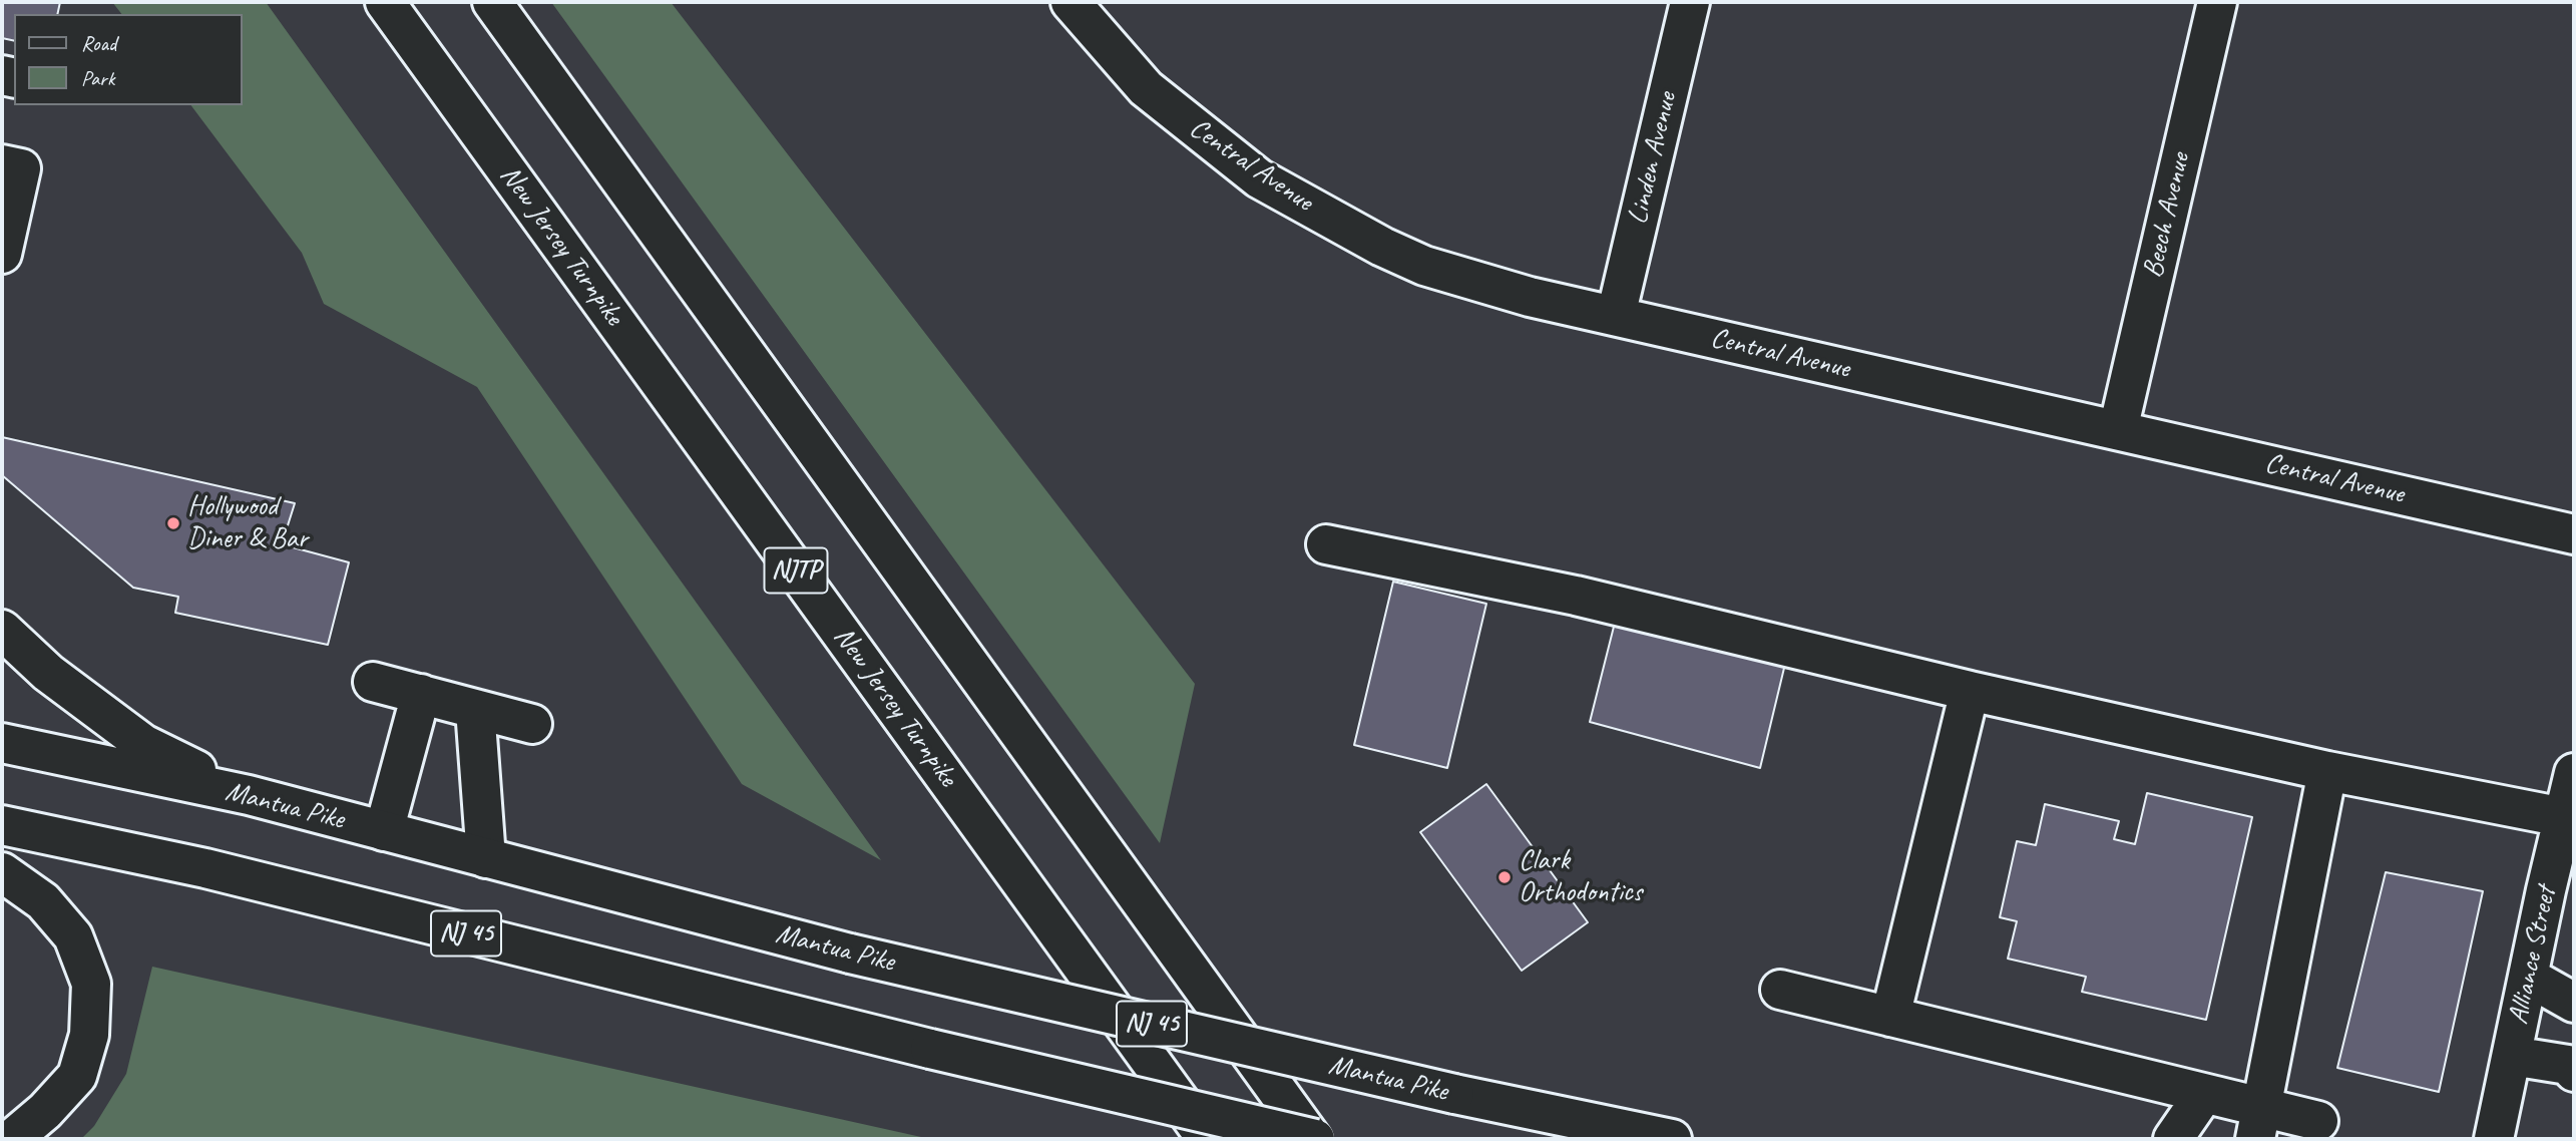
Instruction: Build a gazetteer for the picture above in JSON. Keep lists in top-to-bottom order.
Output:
{
  "streets": {
    "main road": [
      "Linden Avenue",
      "Central Avenue",
      "Beech Avenue",
      "New Jersey Turnpike",
      "NJTP",
      "Mantua Pike",
      "NJ 45",
      "Alliance Street"
    ]
  },
  "crossings": [
    ["Linden Avenue", "Central Avenue"],
    ["Central Avenue", "Beech Avenue"]
  ],
  "places": ["Hollywood Diner & Bar", "Clark Orthodontics"],
  "legend": ["Road", "Park"]
}
